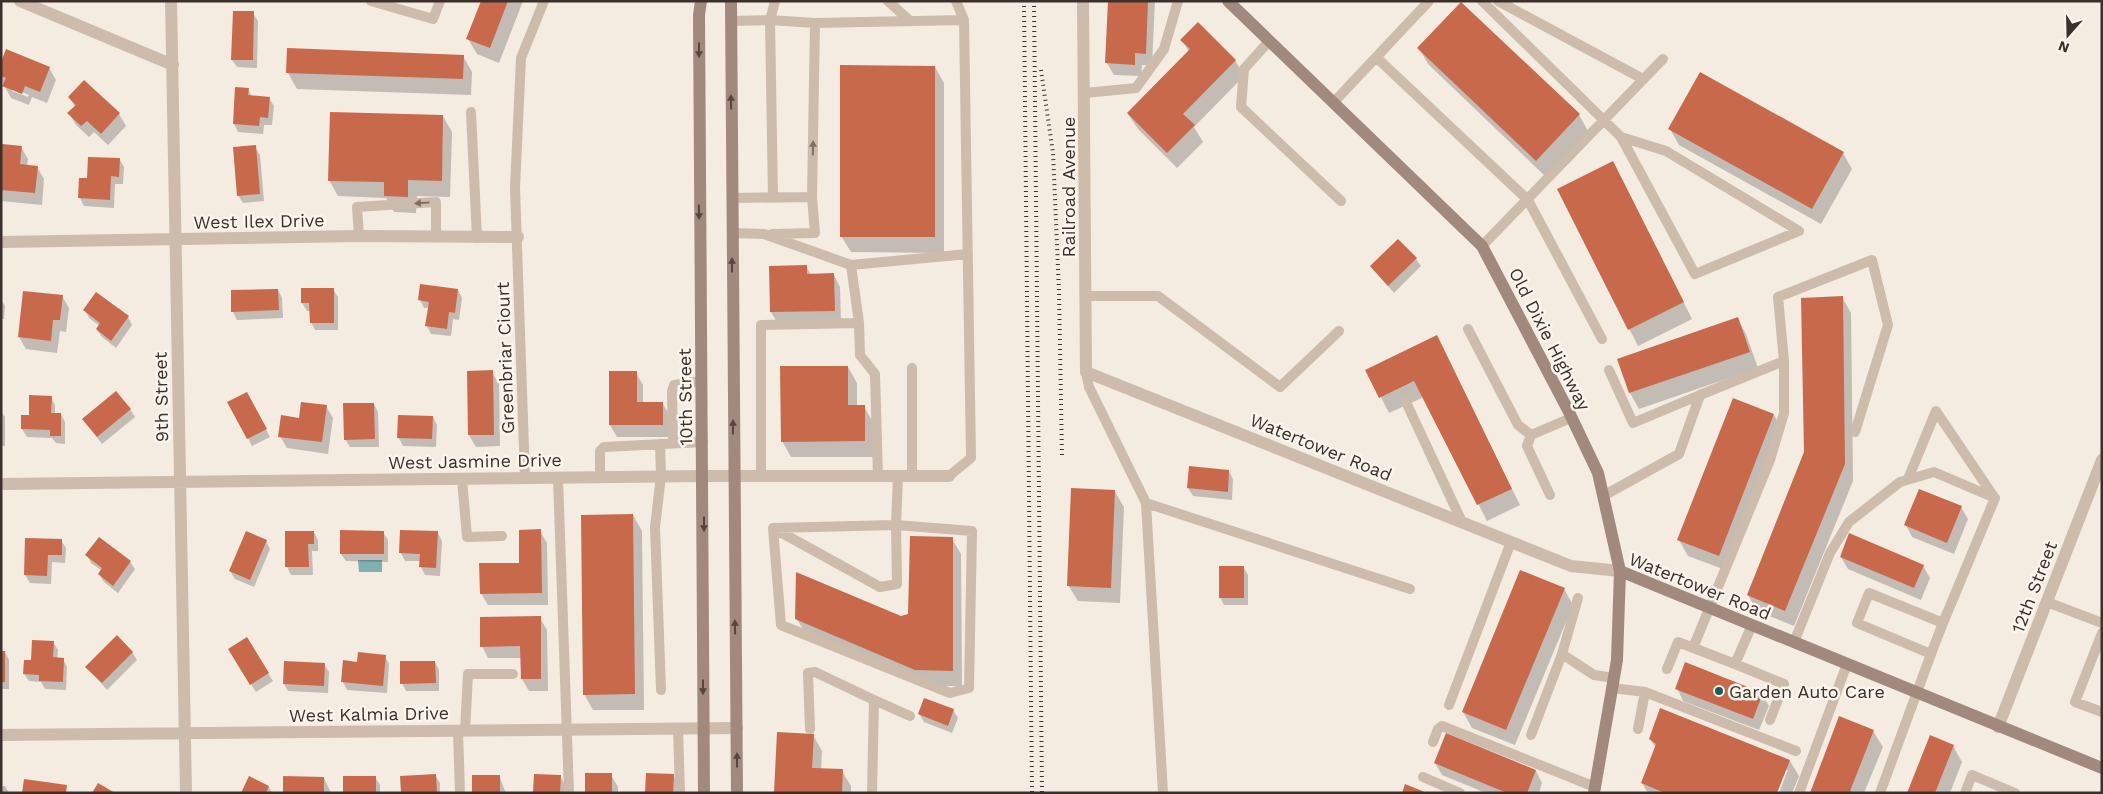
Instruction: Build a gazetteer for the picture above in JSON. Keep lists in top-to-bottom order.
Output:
{
  "streets": {
    "main road": ["Old Dixie Highway", "10th Street", "Watertower Road"],
    "street": [
      "Railroad Avenue",
      "West Ilex Drive",
      "9th Street",
      "West Jasmine Drive",
      "12th Street",
      "West Kalmia Drive"
    ],
    "lane": ["Greenbriar Ciourt"]
  },
  "crossings": [
    ["Railroad Avenue", "Watertower Road"],
    ["West Ilex Drive", "Greenbriar Ciourt"],
    ["West Ilex Drive", "9th Street"],
    ["Old Dixie Highway", "Watertower Road"],
    ["Greenbriar Ciourt", "West Jasmine Drive"],
    ["9th Street", "West Jasmine Drive"],
    ["9th Street", "West Kalmia Drive"],
    ["10th Street", "West Jasmine Drive"],
    ["10th Street", "West Kalmia Drive"],
    ["Watertower Road", "12th Street"]
  ],
  "places": ["Garden Auto Care"],
  "north": "bottom"
}
